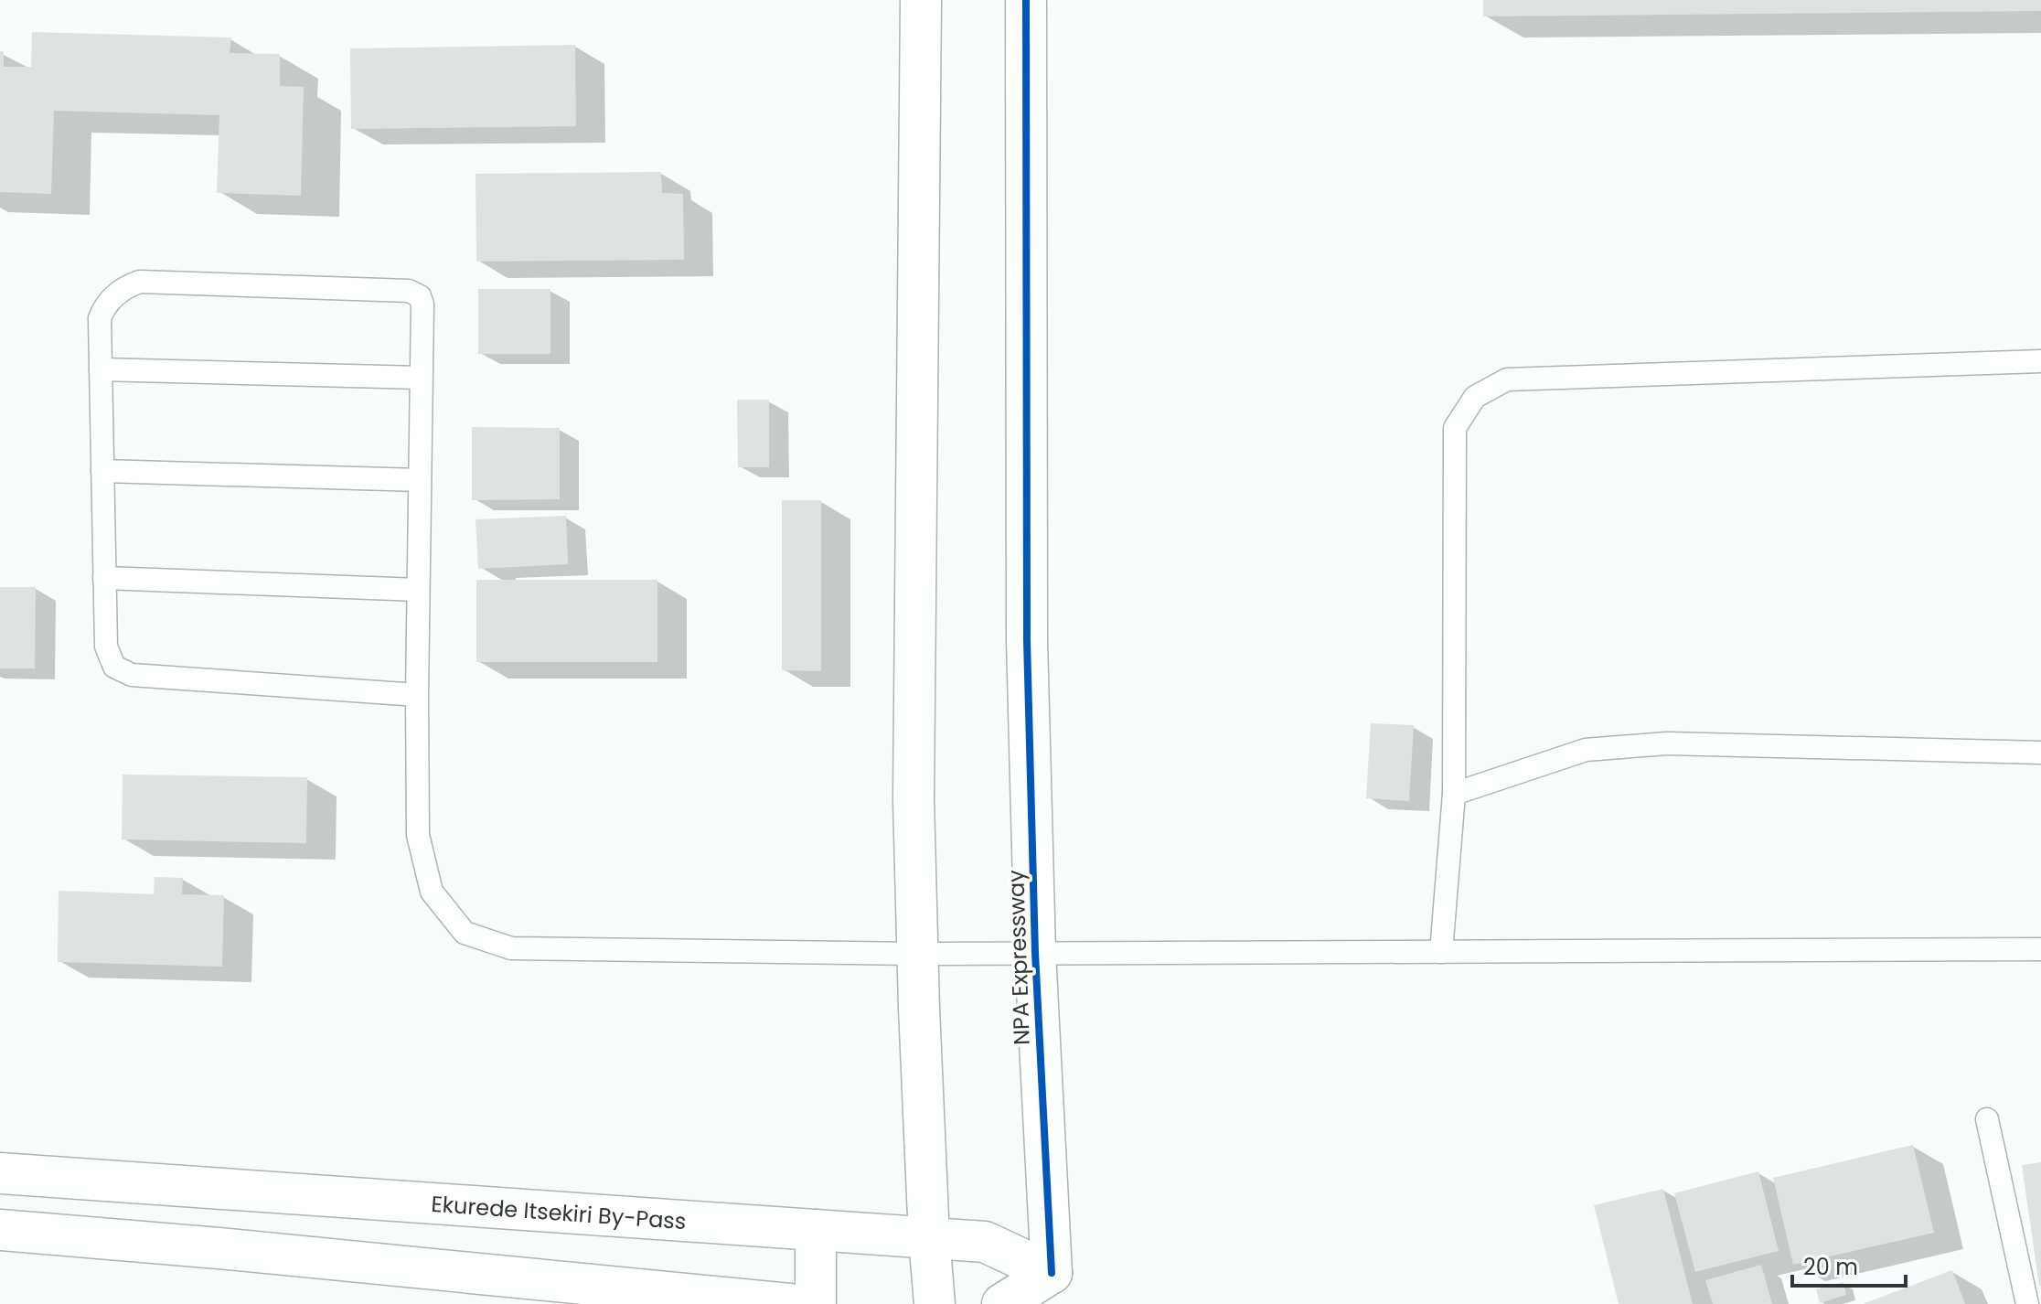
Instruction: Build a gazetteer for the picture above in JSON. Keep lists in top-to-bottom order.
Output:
{
  "streets": {
    "street": ["NPA Expressway", "Ekurede Itsekiri By-Pass"]
  },
  "crossings": [
    ["NPA Expressway", "Ekurede Itsekiri By-Pass"]
  ],
  "scale_bar": "20 m"
}
